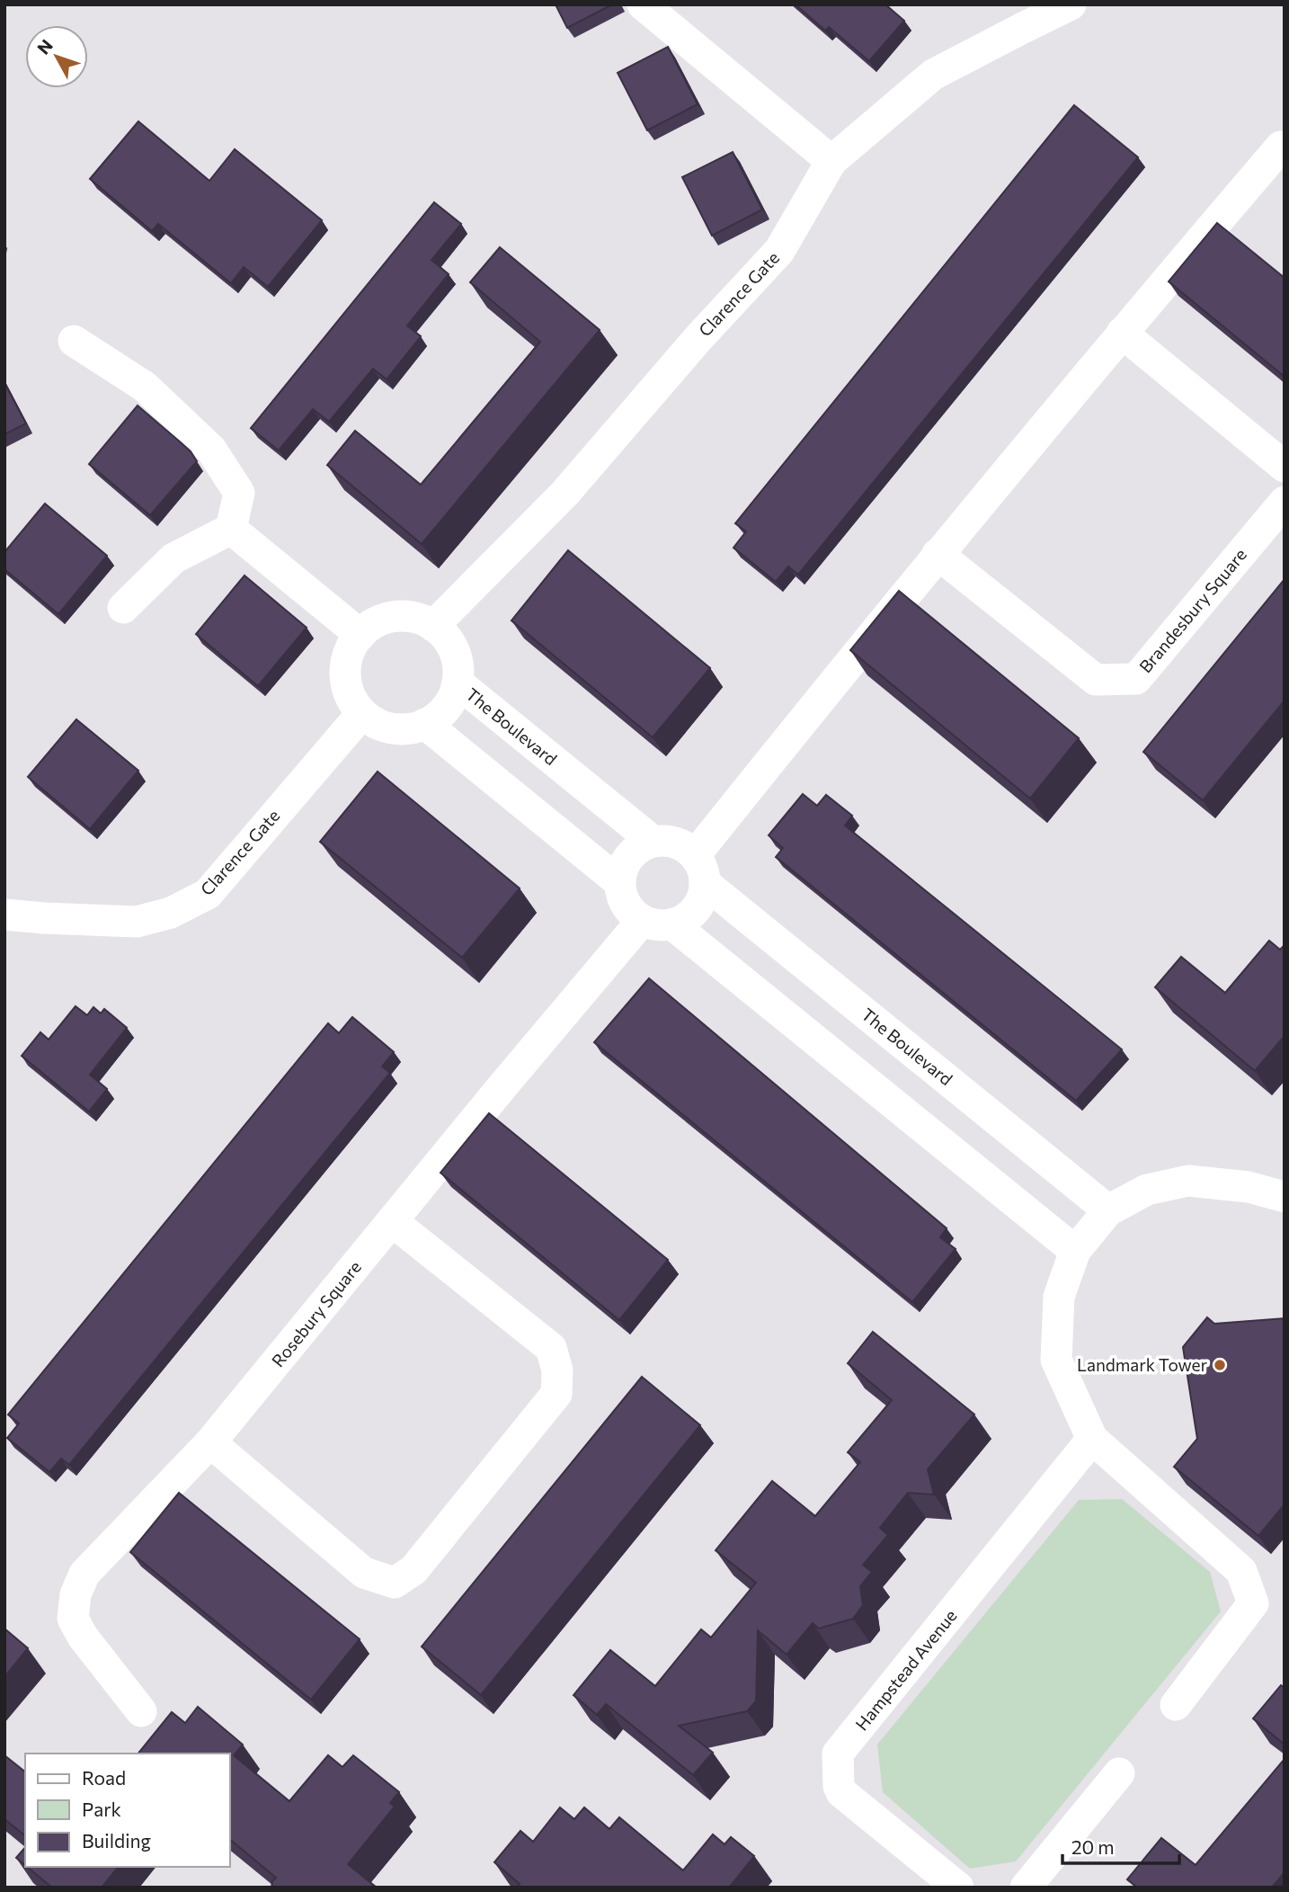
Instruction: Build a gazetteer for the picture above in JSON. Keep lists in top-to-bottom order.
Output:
{
  "streets": {
    "street": [
      "Clarence Gate",
      "Brandesbury Square",
      "The Boulevard",
      "Rosebury Square",
      "Hampstead Avenue"
    ]
  },
  "crossings": [
    ["Clarence Gate", "The Boulevard"],
    ["The Boulevard", "Rosebury Square"]
  ],
  "places": ["Landmark Tower"],
  "legend": ["Road", "Park", "Building"],
  "scale_bar": "20 m",
  "north": "top left"
}
